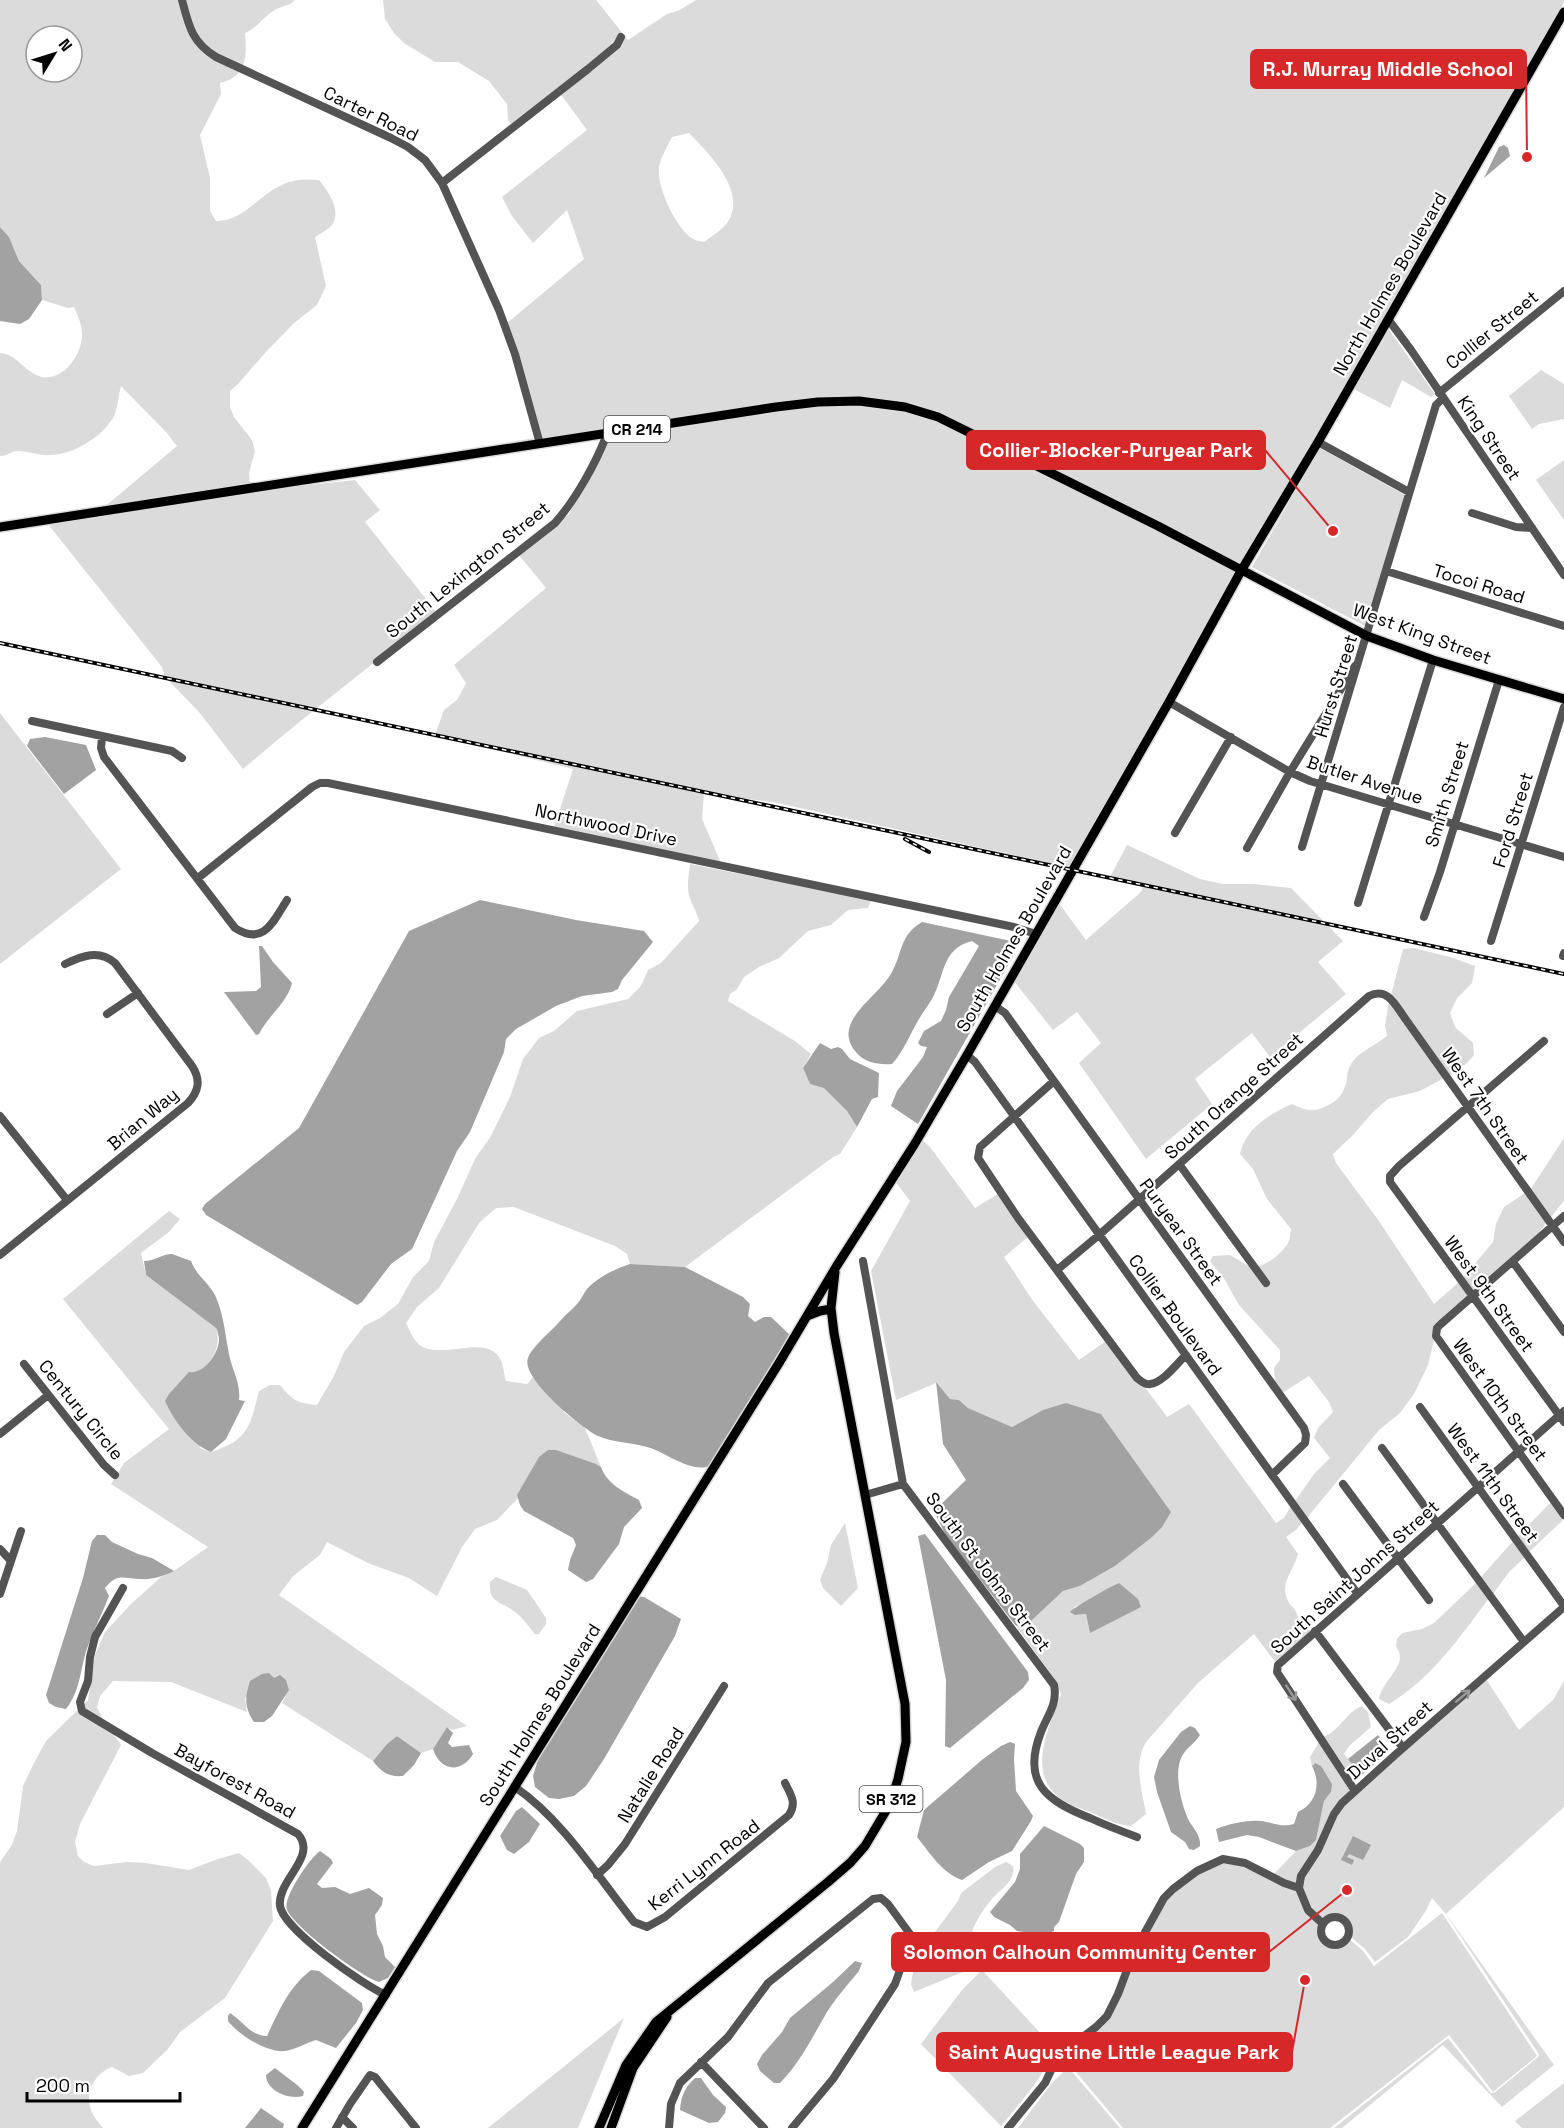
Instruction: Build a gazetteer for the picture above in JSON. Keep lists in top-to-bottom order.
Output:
{
  "streets": {
    "main road": [
      "North Holmes Boulevard",
      "CR 214",
      "West King Street",
      "South Holmes Boulevard",
      "SR 312"
    ],
    "street": [
      "Carter Road",
      "Collier Street",
      "King Street",
      "South Lexington Street",
      "Tocoi Road",
      "Hurst Street",
      "Butler Avenue",
      "Smith Street",
      "Ford Street",
      "Northwood Drive",
      "South Orange Street",
      "West 7th Street",
      "Brian Way",
      "Puryear Street",
      "West 9th Street",
      "Collier Boulevard",
      "West 10th Street",
      "Century Circle",
      "West 11th Street",
      "South St Johns Street",
      "South Saint Johns Street",
      "Duval Street",
      "Natalie Road",
      "Bayforest Road",
      "Kerri Lynn Road"
    ]
  },
  "crossings": [
    ["Carter Road", "CR 214"],
    ["North Holmes Boulevard", "CR 214"],
    ["North Holmes Boulevard", "King Street"],
    ["North Holmes Boulevard", "West King Street"],
    ["North Holmes Boulevard", "South Holmes Boulevard"],
    ["Collier Street", "King Street"],
    ["Collier Street", "Hurst Street"],
    ["CR 214", "South Lexington Street"],
    ["CR 214", "West King Street"],
    ["CR 214", "South Holmes Boulevard"],
    ["King Street", "Hurst Street"],
    ["Tocoi Road", "Hurst Street"],
    ["West King Street", "Hurst Street"],
    ["West King Street", "Smith Street"],
    ["West King Street", "South Holmes Boulevard"],
    ["Hurst Street", "Butler Avenue"],
    ["Butler Avenue", "Smith Street"],
    ["Butler Avenue", "Ford Street"],
    ["Butler Avenue", "South Holmes Boulevard"],
    ["Northwood Drive", "South Holmes Boulevard"],
    ["South Holmes Boulevard", "Puryear Street"],
    ["South Holmes Boulevard", "Collier Boulevard"],
    ["South Holmes Boulevard", "Bayforest Road"],
    ["South Holmes Boulevard", "SR 312"],
    ["South Holmes Boulevard", "Kerri Lynn Road"],
    ["South Orange Street", "West 7th Street"],
    ["South Orange Street", "Puryear Street"],
    ["South Orange Street", "Collier Boulevard"],
    ["West 7th Street", "West 9th Street"],
    ["Puryear Street", "Collier Boulevard"],
    ["West 9th Street", "West 10th Street"],
    ["West 9th Street", "South Saint Johns Street"],
    ["Collier Boulevard", "South Saint Johns Street"],
    ["West 10th Street", "South Saint Johns Street"],
    ["West 11th Street", "South Saint Johns Street"],
    ["West 11th Street", "Duval Street"],
    ["South Saint Johns Street", "Duval Street"],
    ["Natalie Road", "Kerri Lynn Road"]
  ],
  "one_way": ["Duval Street"],
  "places": [
    "R.J. Murray Middle School",
    "Collier-Blocker-Puryear Park",
    "Solomon Calhoun Community Center",
    "Saint Augustine Little League Park"
  ],
  "scale_bar": "200 m",
  "north": "top right"
}
